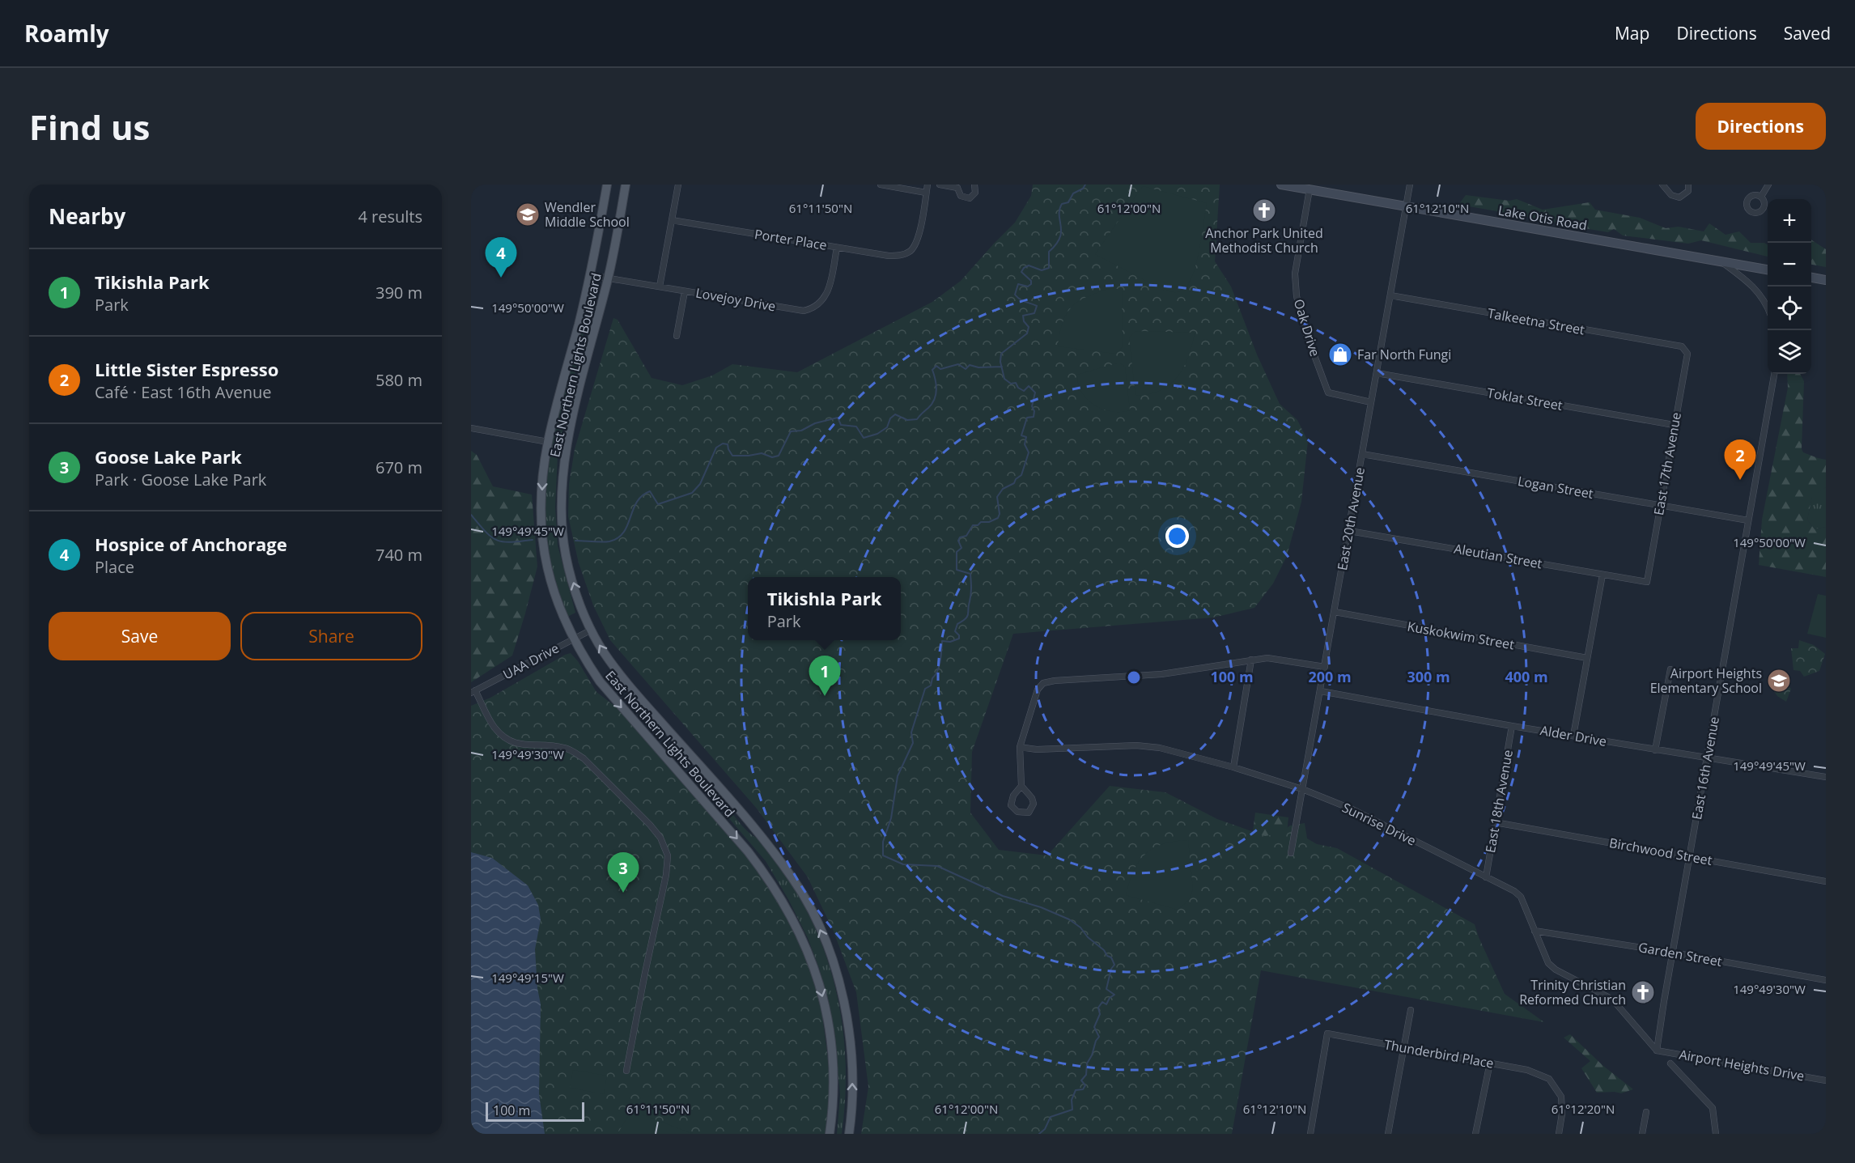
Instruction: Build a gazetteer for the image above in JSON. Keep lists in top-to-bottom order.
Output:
{
  "streets": {
    "main road": ["Lake Otis Road", "East Northern Lights Boulevard"],
    "street": [
      "Porter Place",
      "Lovejoy Drive",
      "Talkeetna Street",
      "Oak Drive",
      "Toklat Street",
      "East 17th Avenue",
      "Logan Street",
      "East 20th Avenue",
      "Aleutian Street",
      "Kuskokwim Street",
      "UAA Drive",
      "Alder Drive",
      "East 16th Avenue",
      "East 18th Avenue",
      "Sunrise Drive",
      "Birchwood Street",
      "Garden Street",
      "Thunderbird Place",
      "Airport Heights Drive"
    ]
  },
  "crossings": [
    ["Lake Otis Road", "Oak Drive"],
    ["Lake Otis Road", "East 20th Avenue"],
    ["Porter Place", "Lovejoy Drive"],
    ["Lovejoy Drive", "East Northern Lights Boulevard"],
    ["Talkeetna Street", "East 17th Avenue"],
    ["Talkeetna Street", "East 20th Avenue"],
    ["Oak Drive", "East 20th Avenue"],
    ["East Northern Lights Boulevard", "UAA Drive"],
    ["Toklat Street", "East 17th Avenue"],
    ["Toklat Street", "East 20th Avenue"],
    ["East 17th Avenue", "Logan Street"],
    ["East 17th Avenue", "Aleutian Street"],
    ["Logan Street", "East 20th Avenue"],
    ["Logan Street", "East 16th Avenue"],
    ["East 20th Avenue", "Aleutian Street"],
    ["East 20th Avenue", "Kuskokwim Street"],
    ["East 20th Avenue", "Alder Drive"],
    ["East 20th Avenue", "Sunrise Drive"],
    ["Alder Drive", "East 16th Avenue"],
    ["Alder Drive", "East 18th Avenue"],
    ["East 16th Avenue", "Sunrise Drive"],
    ["East 16th Avenue", "Birchwood Street"],
    ["East 16th Avenue", "Garden Street"],
    ["East 16th Avenue", "Airport Heights Drive"],
    ["East 18th Avenue", "Sunrise Drive"],
    ["East 18th Avenue", "Birchwood Street"],
    ["Sunrise Drive", "Garden Street"],
    ["Sunrise Drive", "Airport Heights Drive"]
  ],
  "places": {
    "church": ["Anchor Park United Methodist Church", "Trinity Christian Reformed Church"],
    "school or university": ["Wendler Middle School", "Airport Heights Elementary School"],
    "shop": ["Far North Fungi"]
  },
  "scale_bar": "100 m",
  "page": {
    "header": "Roamly",
    "nav": ["Map", "Directions", "Saved"],
    "buttons": [
      "Directions",
      ["Save", "Share"]
    ],
    "title": "Find us",
    "heading": ["Nearby", "4 results"],
    "map_buttons": ["+", "−"],
    "pins": [
      "4",
      "2",
      "1",
      "3"
    ],
    "list": [
      {
        "mark": "1",
        "name": "Tikishla Park",
        "note": "Park",
        "value": "390 m"
      },
      {
        "mark": "2",
        "name": "Little Sister Espresso",
        "note": "Café · East 16th Avenue",
        "value": "580 m"
      },
      {
        "mark": "3",
        "name": "Goose Lake Park",
        "note": "Park · Goose Lake Park",
        "value": "670 m"
      },
      {
        "mark": "4",
        "name": "Hospice of Anchorage",
        "note": "Place",
        "value": "740 m"
      }
    ],
    "popup": ["Tikishla Park", "Park"],
    "scale": "100 m"
  },
  "coordinates": [
    "61°11'50\"N",
    "61°12'00\"N",
    "61°12'10\"N",
    "149°50'00\"W",
    "149°49'45\"W",
    "149°49'30\"W",
    "149°49'15\"W",
    "61°12'20\"N"
  ],
  "rings": [
    "100 m",
    "200 m",
    "300 m",
    "400 m"
  ]
}
